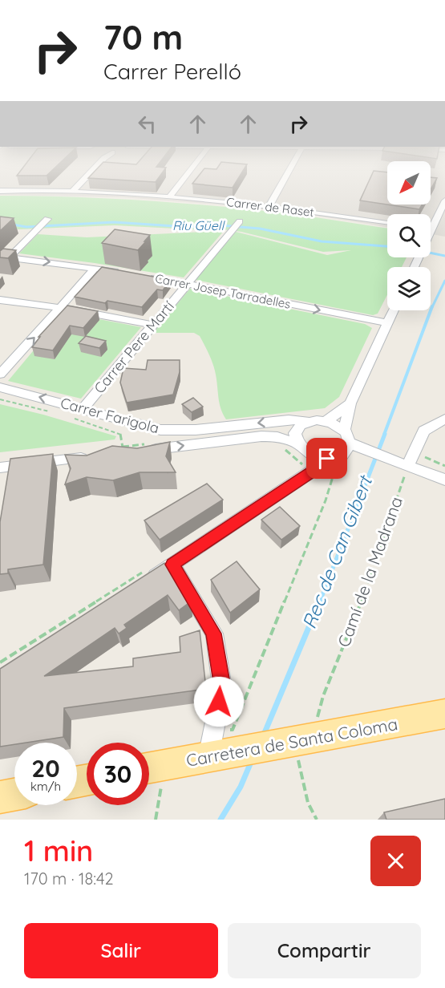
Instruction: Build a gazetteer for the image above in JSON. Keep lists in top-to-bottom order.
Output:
{
  "streets": {
    "main road": ["Carretera de Santa Coloma"],
    "street": [
      "Carrer de Raset",
      "Carrer Josep Tarradelles",
      "Carrer Pere Martí",
      "Carrer Farigola"
    ],
    "path": ["Camí de la Madrana"]
  },
  "crossings": [
    ["Carrer Josep Tarradelles", "Carrer Pere Martí"],
    ["Carrer Pere Martí", "Carrer Farigola"],
    ["Camí de la Madrana", "Carretera de Santa Coloma"]
  ],
  "one_way": ["Carrer Josep Tarradelles"],
  "water": ["Riu Güell", "Rec de Can Gibert"],
  "north": "bottom left",
  "page": {
    "turn": ["70 m", "Carrer Perelló"],
    "speed": "20 km/h",
    "limit": "30",
    "heading": ["1 min", "170 m · 18:42"],
    "buttons": ["Salir", "Compartir"]
  }
}
